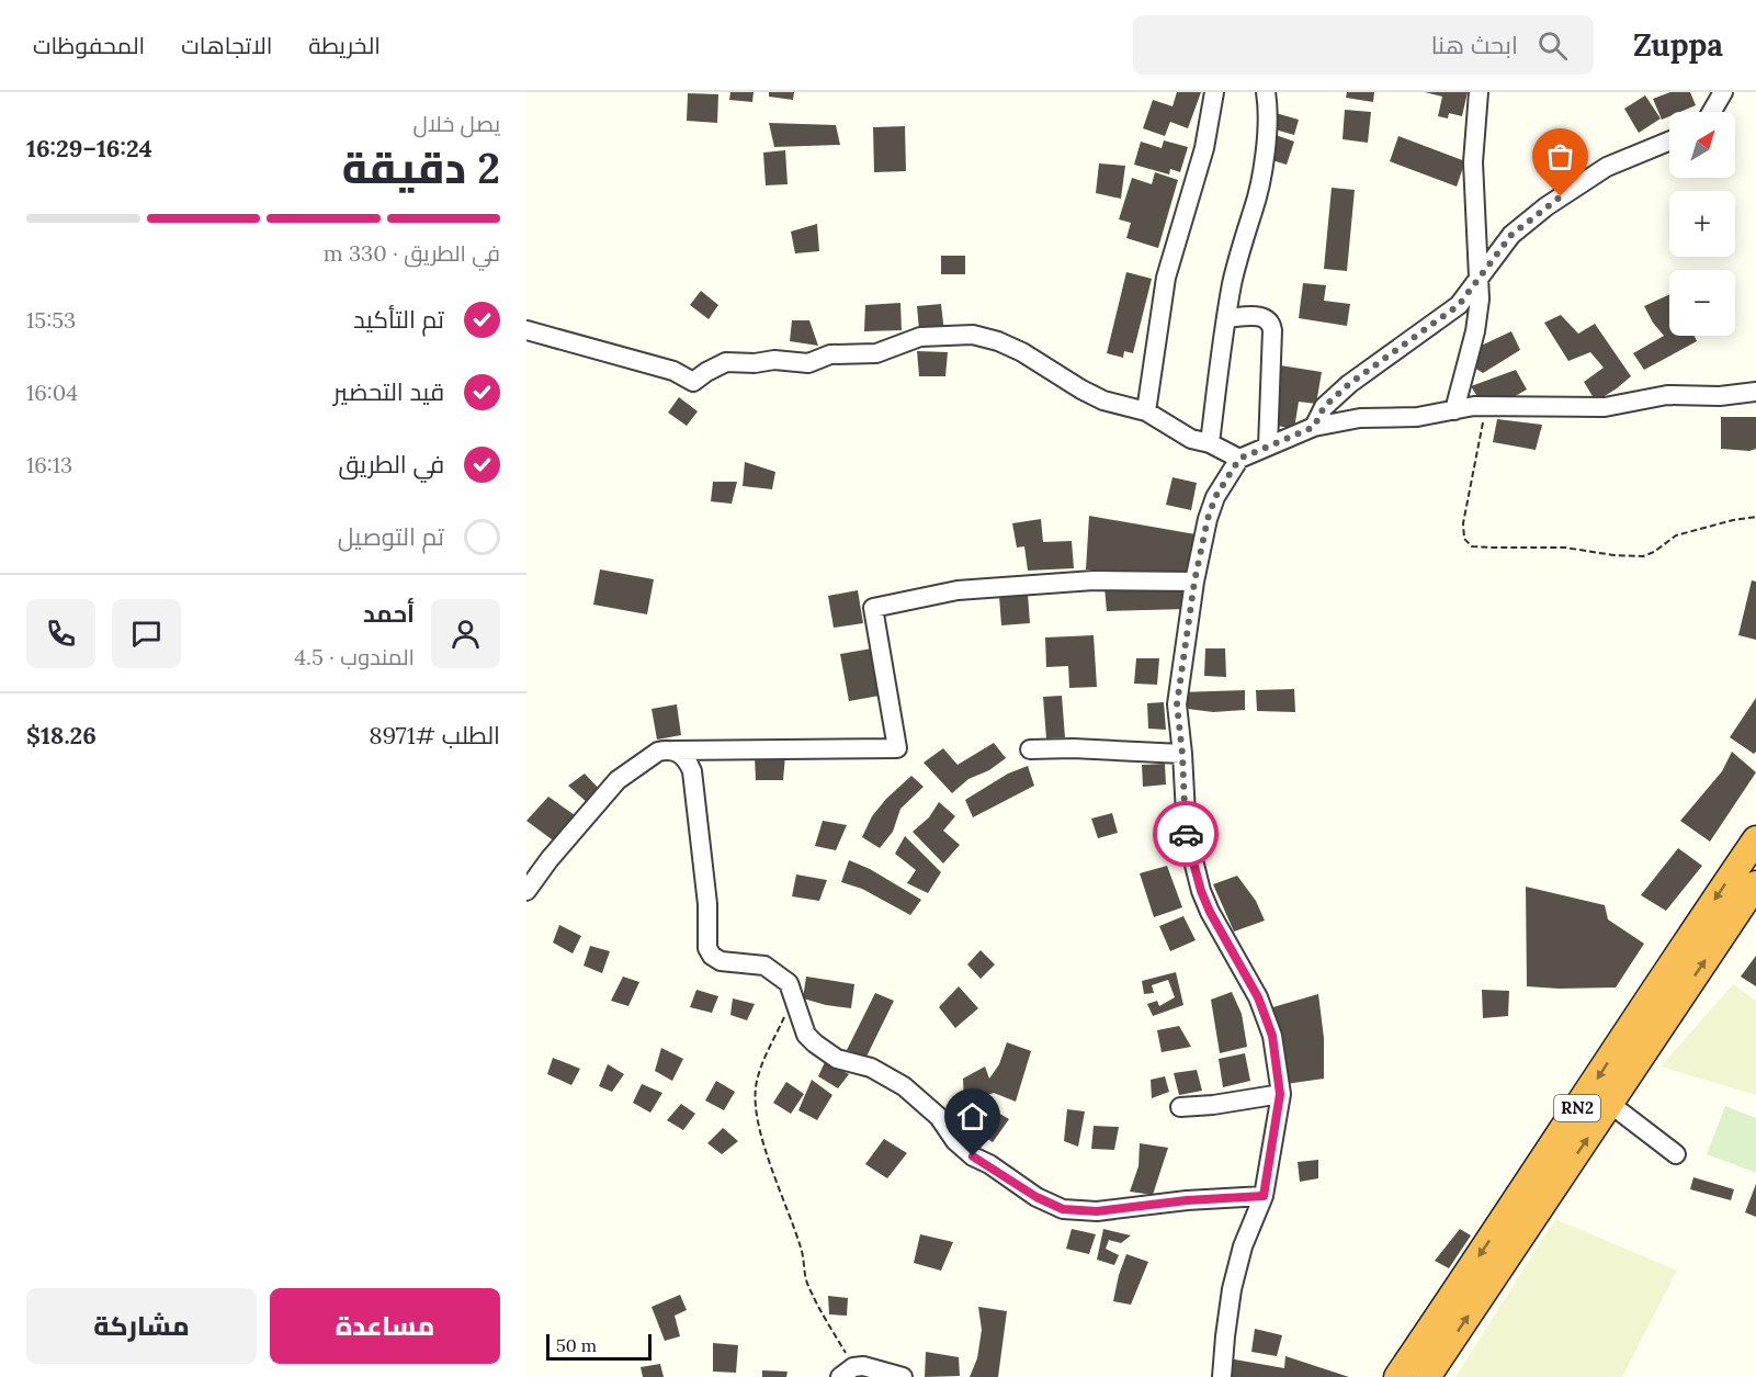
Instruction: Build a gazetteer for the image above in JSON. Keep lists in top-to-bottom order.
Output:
{
  "streets": {
    "highway": ["RN2"]
  },
  "scale_bar": "50 m",
  "north": "top right",
  "page": {
    "header": "Zuppa",
    "search": "ابحث هنا",
    "nav": ["الخريطة", "الاتجاهات", "المحفوظات"],
    "heading": ["2 دقيقة", "يصل خلال", "16:24–16:29"],
    "panel": [
      "أحمد",
      "المندوب · 4.5",
      "الطلب #8971",
      "$18.26"
    ],
    "map_buttons": ["+", "−"],
    "bar": "في الطريق · 330 m",
    "list": [
      ["تم التأكيد", "15:53"],
      ["قيد التحضير", "16:04"],
      ["في الطريق", "16:13"],
      "تم التوصيل"
    ],
    "buttons": ["مساعدة", "مشاركة"],
    "scale": "50 m"
  }
}
